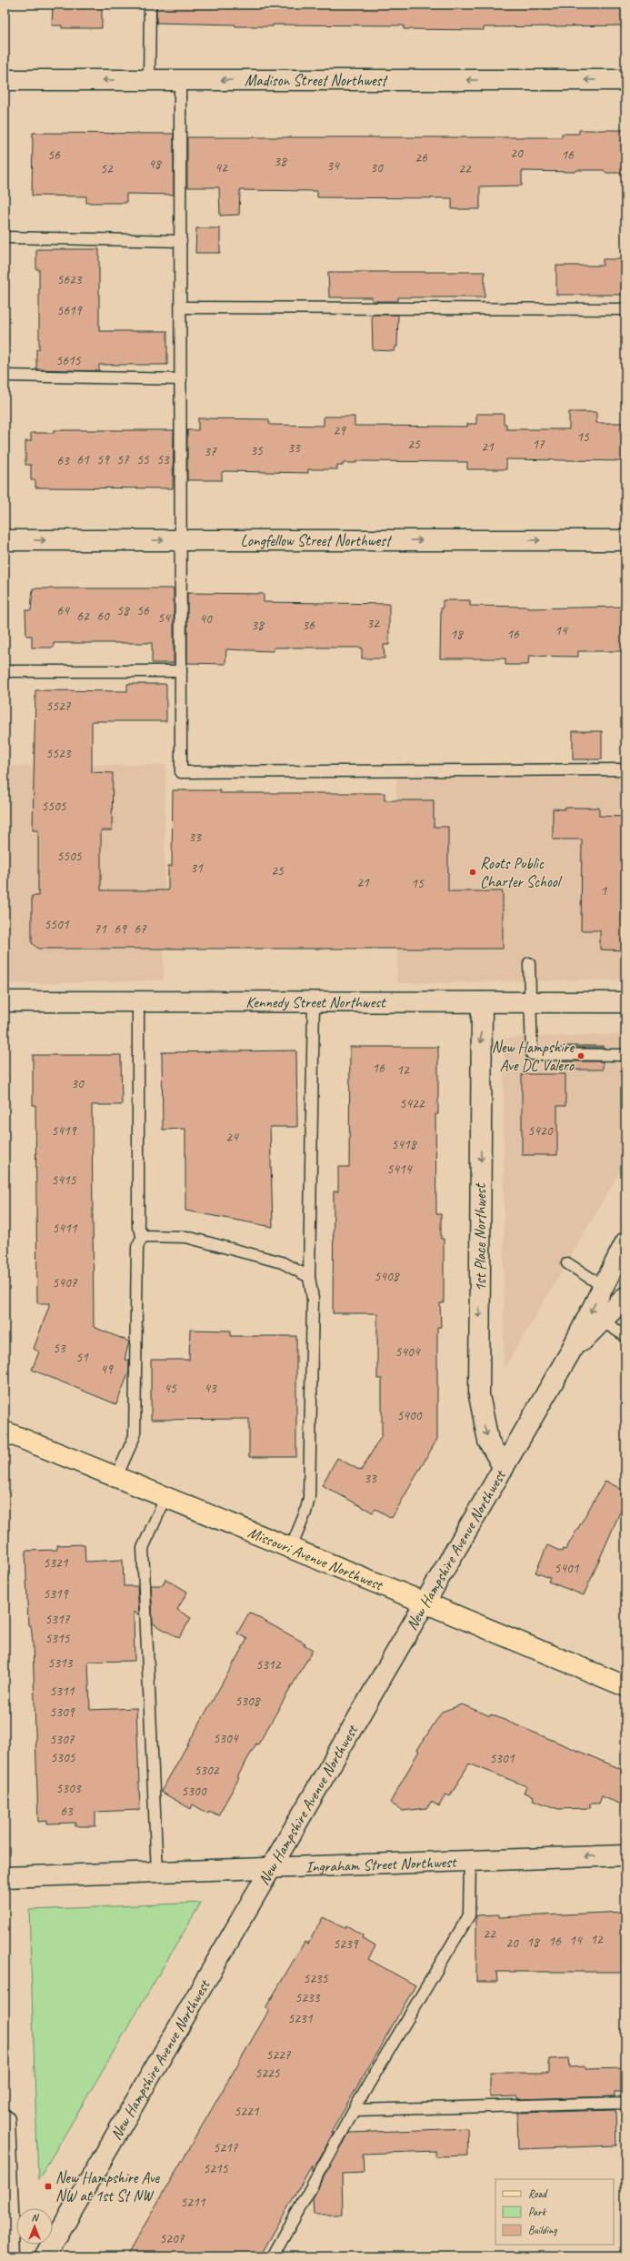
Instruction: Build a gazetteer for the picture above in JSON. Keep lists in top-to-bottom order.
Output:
{
  "streets": {
    "main road": ["Missouri Avenue Northwest"],
    "street": [
      "Madison Street Northwest",
      "Longfellow Street Northwest",
      "Kennedy Street Northwest",
      "1st Place Northwest",
      "New Hampshire Avenue Northwest",
      "Ingraham Street Northwest"
    ]
  },
  "crossings": [
    ["Kennedy Street Northwest", "1st Place Northwest"],
    ["1st Place Northwest", "New Hampshire Avenue Northwest"],
    ["New Hampshire Avenue Northwest", "Missouri Avenue Northwest"],
    ["New Hampshire Avenue Northwest", "Ingraham Street Northwest"]
  ],
  "one_way": ["Madison Street Northwest", "Longfellow Street Northwest", "1st Place Northwest"],
  "places": {
    "other": ["Roots Public Charter School", "New Hampshire Ave DC Valero"],
    "transit": ["New Hampshire Ave NW at 1st St NW"]
  },
  "house_numbers": [
    "20",
    "56",
    "16",
    "26",
    "38",
    "48",
    "34",
    "42",
    "30",
    "52",
    "22",
    "5623",
    "5619",
    "5615",
    "29",
    "15",
    "25",
    "17",
    "21",
    "33",
    "35",
    "37",
    "61",
    "59",
    "57",
    "55",
    "53",
    "63",
    "64",
    "58",
    "56",
    "62",
    "60",
    "54",
    "40",
    "32",
    "38",
    "36",
    "14",
    "18",
    "16",
    "5527",
    "5523",
    "5505",
    "33",
    "5505",
    "31",
    "25",
    "21",
    "15",
    "1",
    "5501",
    "71",
    "69",
    "67",
    "16",
    "12",
    "30",
    "5422",
    "5419",
    "5420",
    "24",
    "5418",
    "5414",
    "5415",
    "5411",
    "5408",
    "5407",
    "53",
    "5404",
    "51",
    "49",
    "45",
    "43",
    "5400",
    "33",
    "5321",
    "5401",
    "5319",
    "5317",
    "5315",
    "5313",
    "5312",
    "5311",
    "5308",
    "5309",
    "5304",
    "5307",
    "5305",
    "5301",
    "5302",
    "5303",
    "5300",
    "63",
    "22",
    "12",
    "14",
    "16",
    "18",
    "20",
    "5239",
    "5235",
    "5233",
    "5231",
    "5227",
    "5225",
    "5221",
    "5217",
    "5215",
    "5211",
    "5207"
  ],
  "legend": ["Road", "Park", "Building"],
  "north": "top"
}
